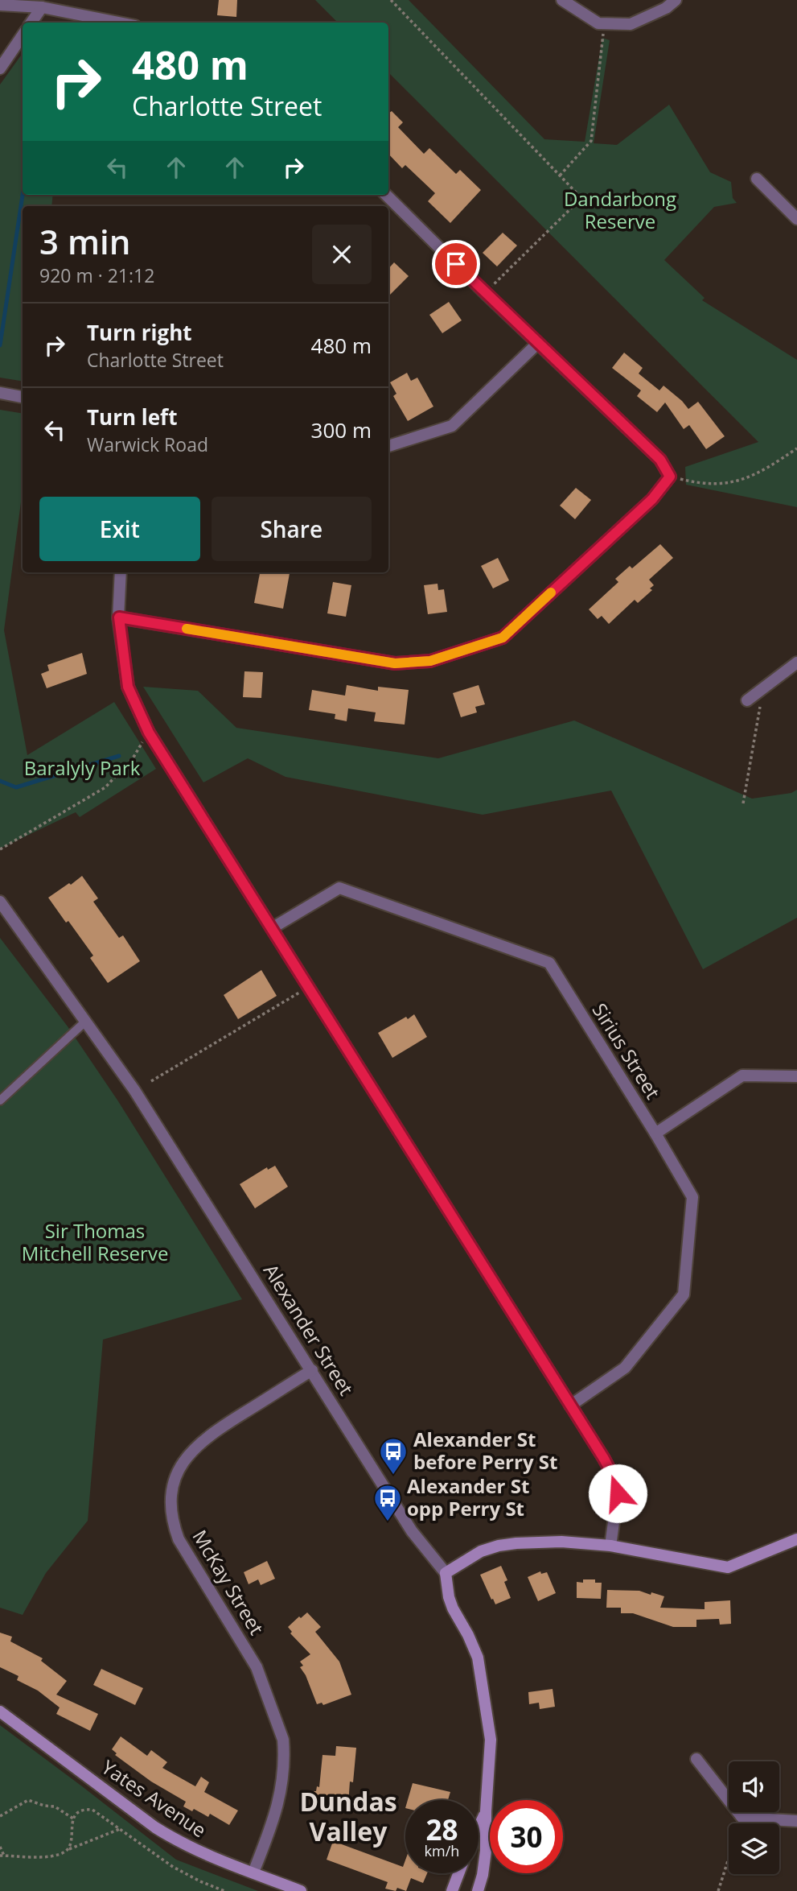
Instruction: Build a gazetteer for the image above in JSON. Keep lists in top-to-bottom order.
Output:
{
  "streets": {
    "street": [
      "Sirius Street",
      "Alexander Street",
      "McKay Street",
      "Yates Avenue"
    ]
  },
  "crossings": [
    ["Alexander Street", "McKay Street"],
    ["McKay Street", "Yates Avenue"]
  ],
  "districts": ["Dundas Valley"],
  "parks": ["Dandarbong Reserve", "Baralyly Park", "Sir Thomas Mitchell Reserve"],
  "places": {
    "bus stop": ["Alexander St before Perry St", "Alexander St opp Perry St"]
  },
  "page": {
    "turn": ["480 m", "Charlotte Street"],
    "heading": ["3 min", "920 m · 21:12"],
    "list": [
      {
        "name": "Turn right",
        "note": "Charlotte Street",
        "value": "480 m"
      },
      {
        "name": "Turn left",
        "note": "Warwick Road",
        "value": "300 m"
      }
    ],
    "buttons": ["Exit", "Share"],
    "speed": "28 km/h",
    "limit": "30"
  }
}
